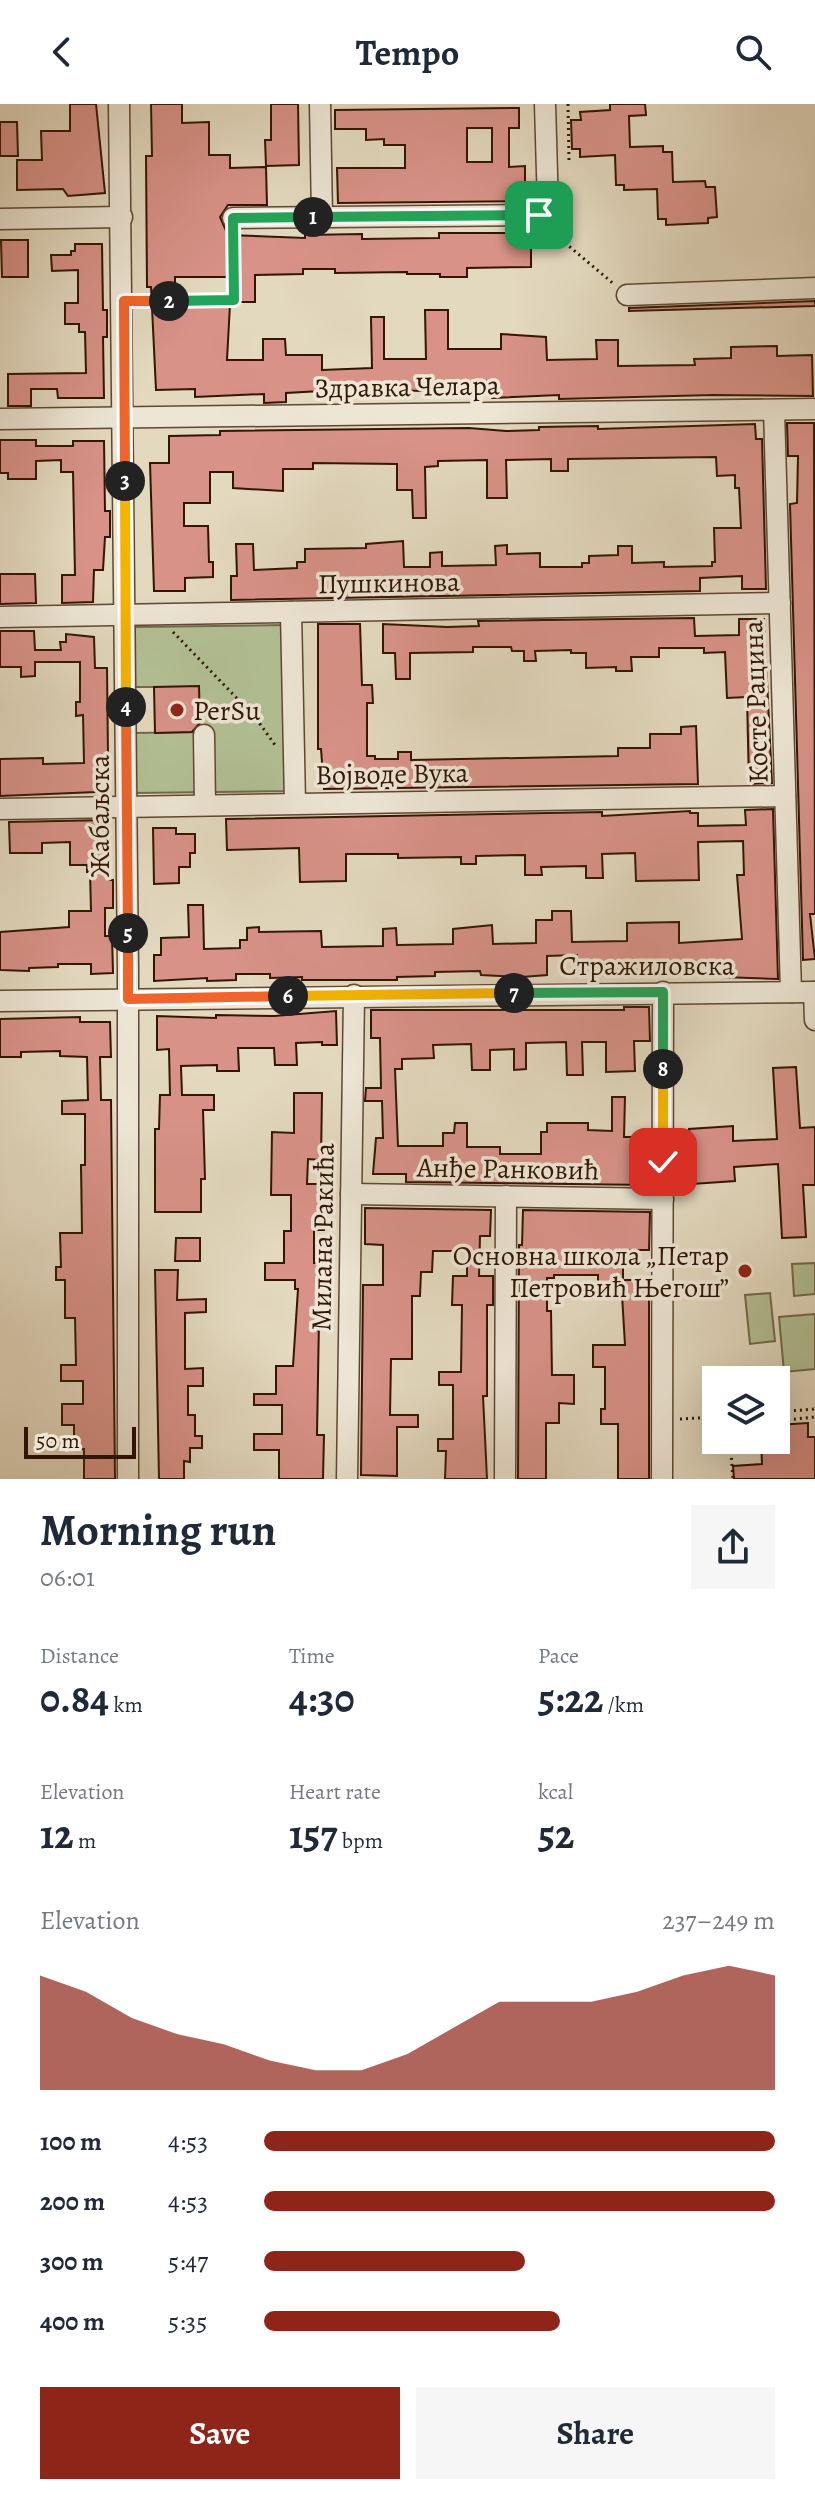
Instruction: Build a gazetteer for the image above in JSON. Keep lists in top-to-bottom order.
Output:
{
  "streets": {
    "street": [
      "Здравка Челара",
      "Пушкинова",
      "Косте Рацина",
      "Војводе Вука",
      "Жабаљска",
      "Стражиловска",
      "Анђе Ранковић",
      "Милана Ракића"
    ]
  },
  "crossings": [
    ["Здравка Челара", "Косте Рацина"],
    ["Здравка Челара", "Жабаљска"],
    ["Пушкинова", "Косте Рацина"],
    ["Пушкинова", "Жабаљска"],
    ["Косте Рацина", "Војводе Вука"],
    ["Косте Рацина", "Стражиловска"],
    ["Војводе Вука", "Жабаљска"],
    ["Жабаљска", "Стражиловска"],
    ["Стражиловска", "Милана Ракића"],
    ["Анђе Ранковић", "Милана Ракића"]
  ],
  "places": ["PerSu", "Основна школа „Петар Петровић Његош”"],
  "scale_bar": "50 m",
  "page": {
    "header": "Tempo",
    "pins": [
      "1",
      "2",
      "3",
      "4",
      "5",
      "7",
      "6",
      "8"
    ],
    "scale": "50 m",
    "heading": ["Morning run", "06:01"],
    "stats": [
      ["Distance", "0.84 km"],
      ["Time", "4:30"],
      ["Pace", "5:22 /km"],
      ["Elevation", "12 m"],
      ["Heart rate", "157 bpm"],
      ["kcal", "52"]
    ],
    "chart": ["Elevation", "237–249 m"],
    "list": [
      {
        "name": "100 m",
        "note": "4:53"
      },
      {
        "name": "200 m",
        "note": "4:53"
      },
      {
        "name": "300 m",
        "note": "5:47"
      },
      {
        "name": "400 m",
        "note": "5:35"
      }
    ],
    "buttons": ["Save", "Share"]
  }
}
